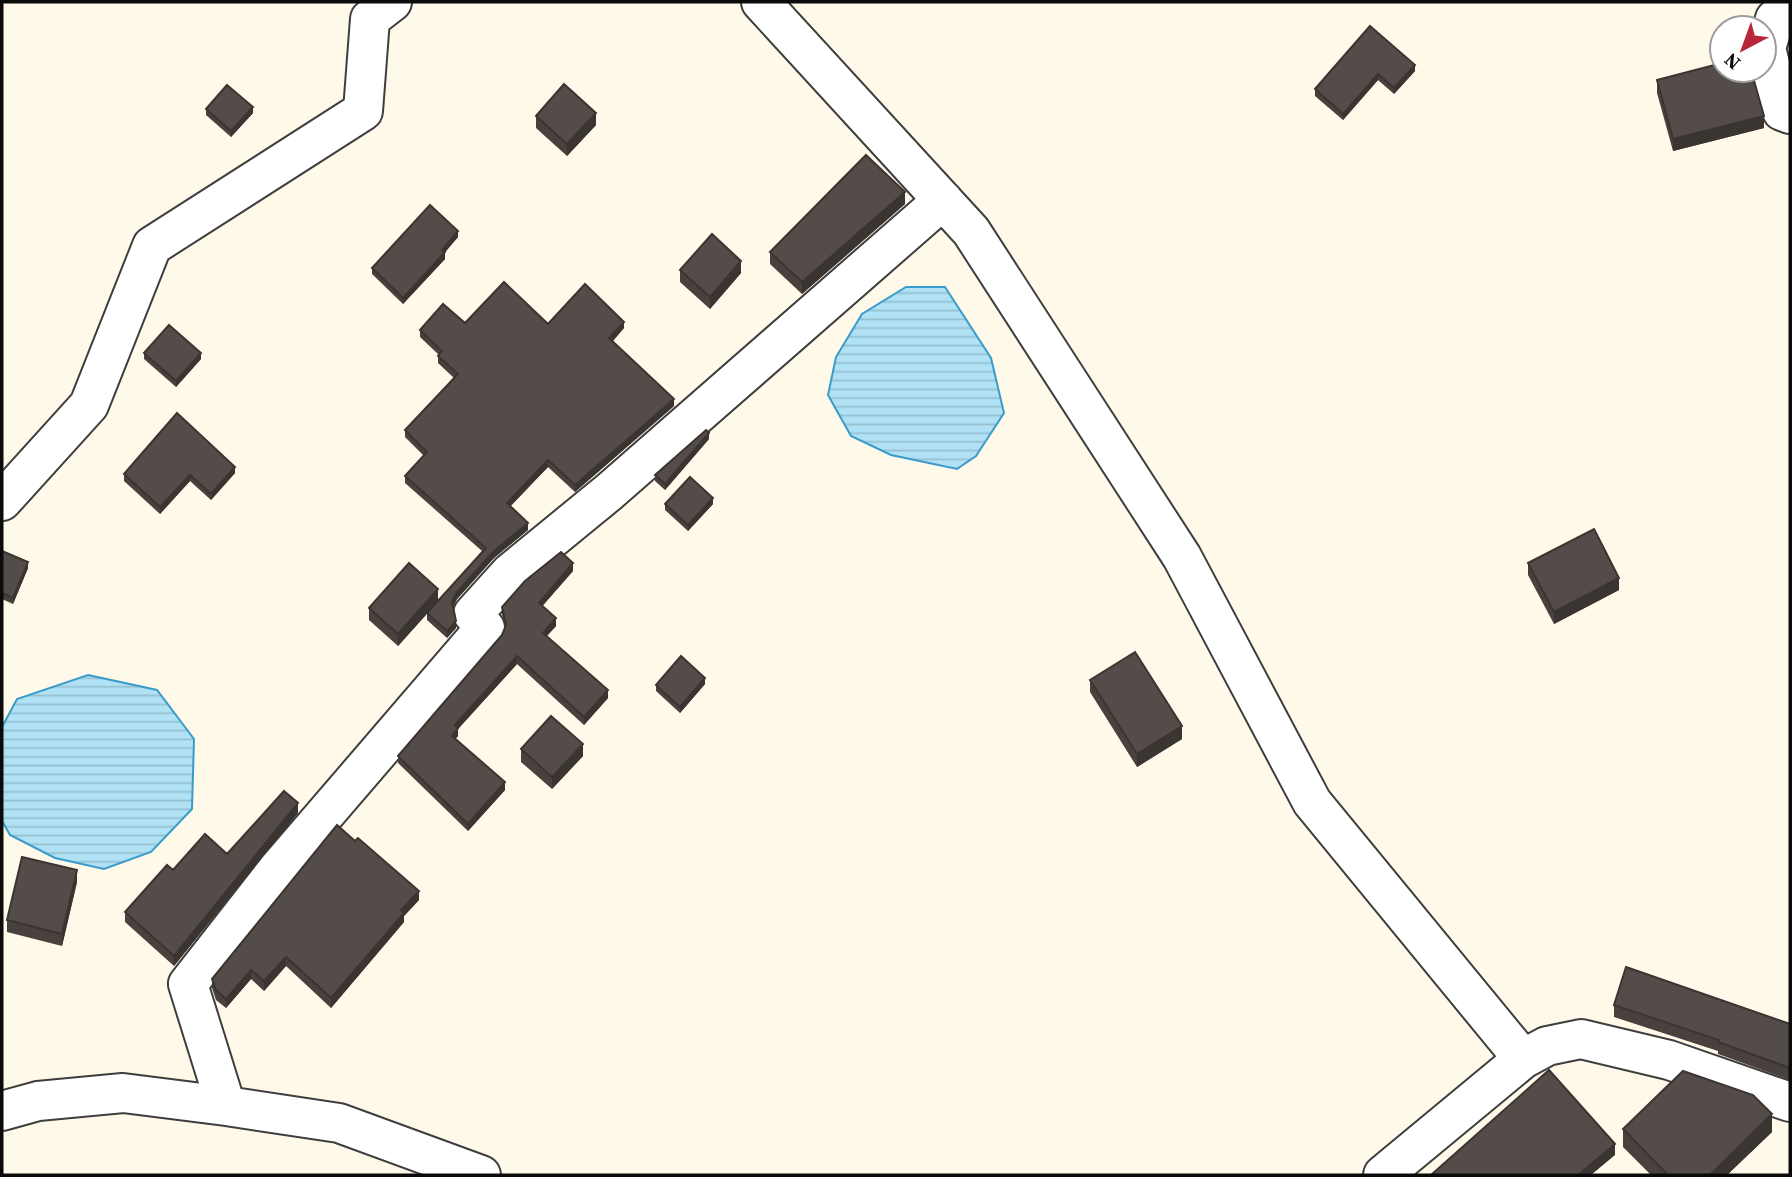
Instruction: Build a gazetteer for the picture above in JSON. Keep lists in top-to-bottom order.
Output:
{
  "north": "bottom left"
}
